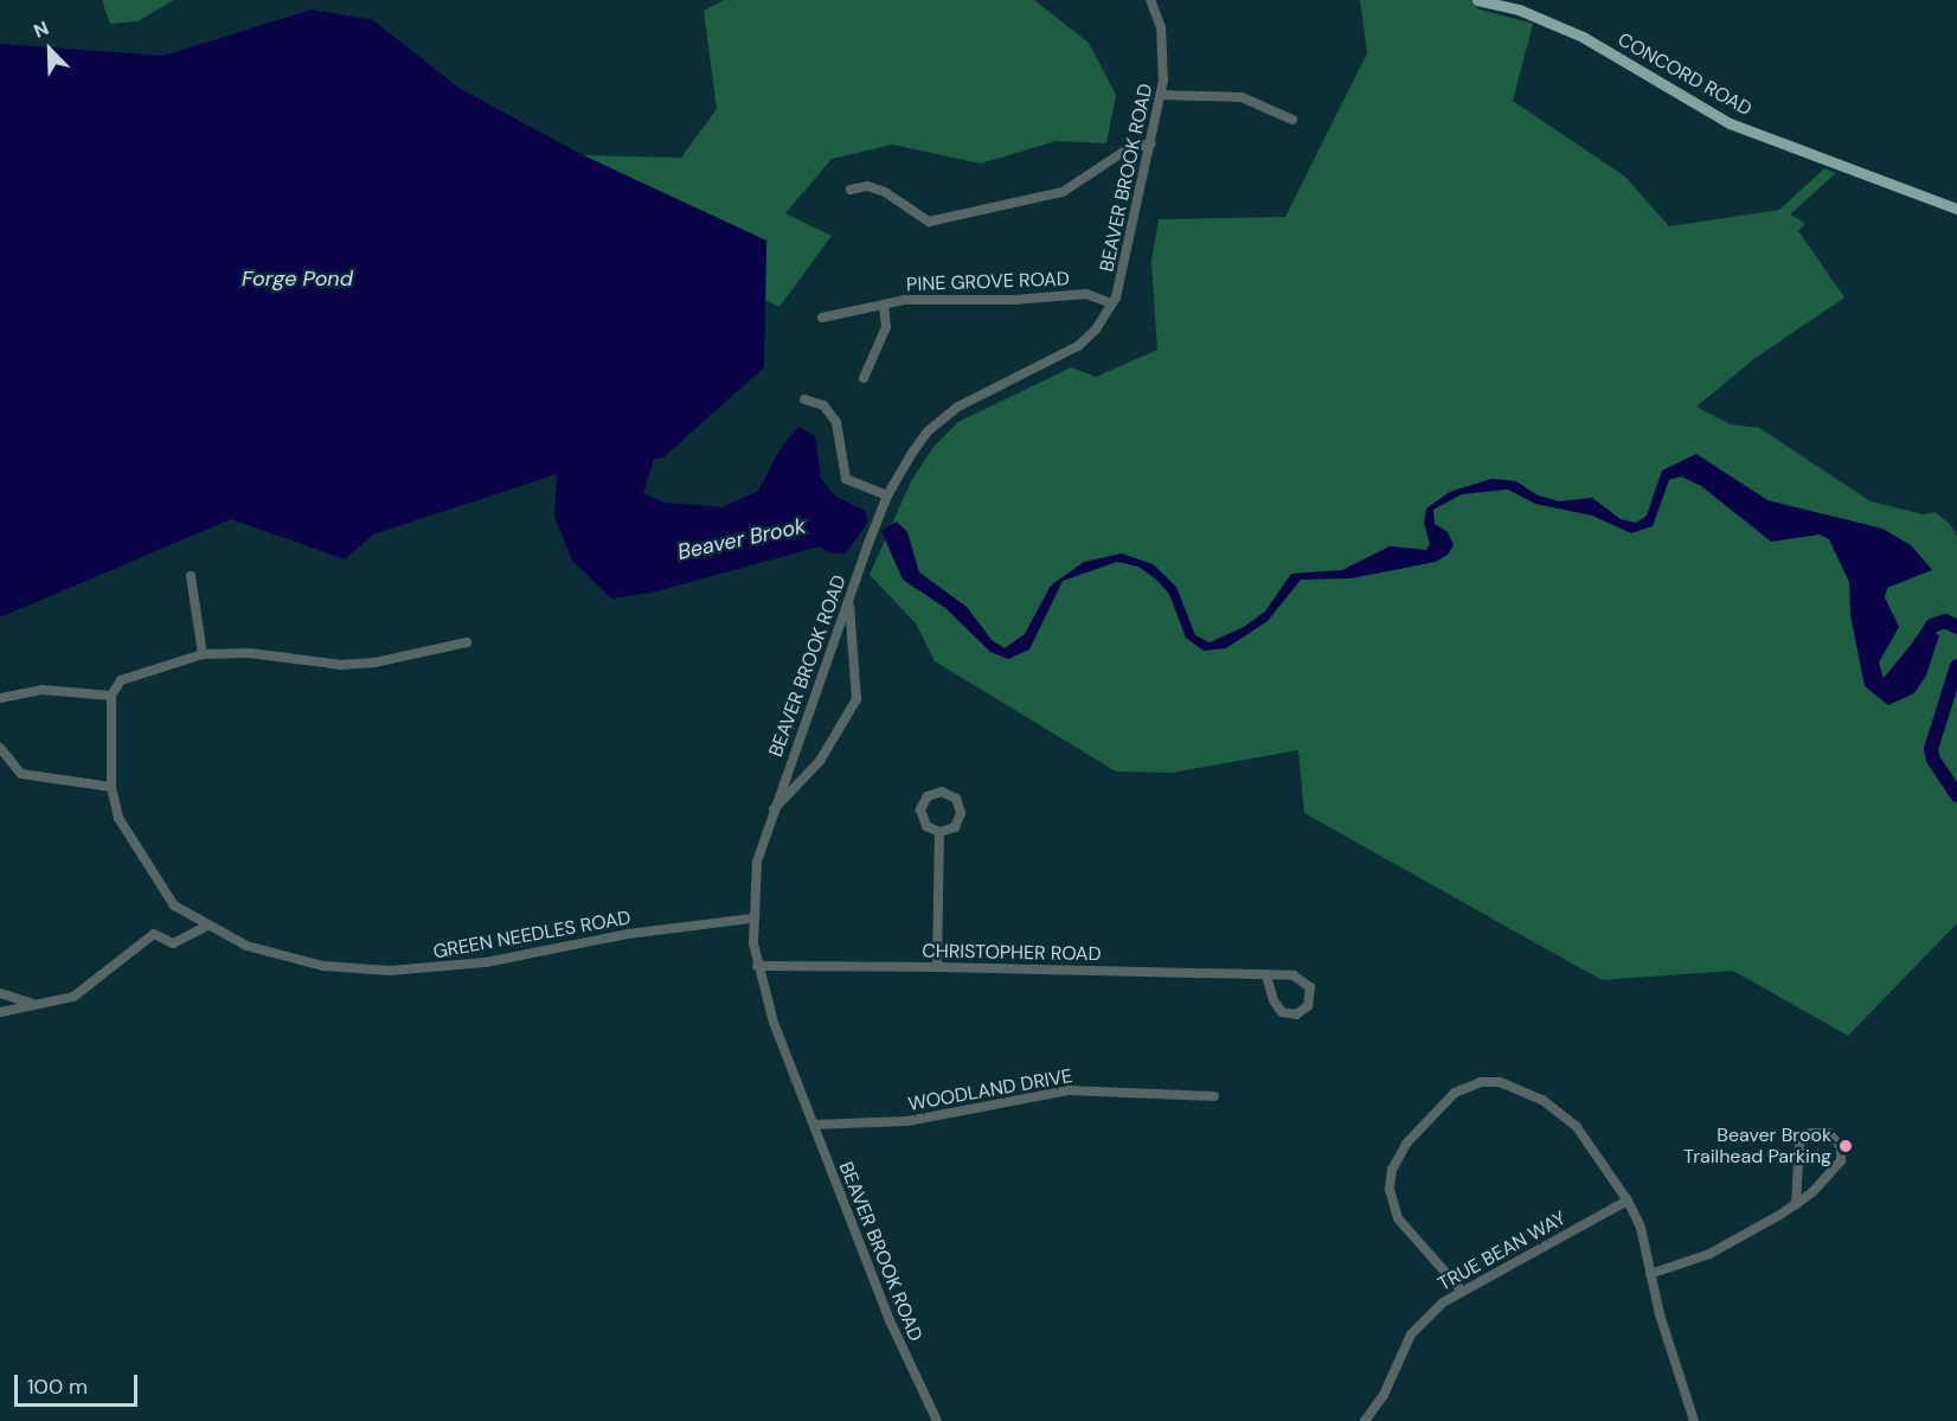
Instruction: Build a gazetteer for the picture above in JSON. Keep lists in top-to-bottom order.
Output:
{
  "streets": {
    "main road": ["CONCORD ROAD"],
    "street": [
      "BEAVER BROOK ROAD",
      "PINE GROVE ROAD",
      "GREEN NEEDLES ROAD",
      "CHRISTOPHER ROAD",
      "WOODLAND DRIVE",
      "TRUE BEAN WAY"
    ]
  },
  "crossings": [
    ["BEAVER BROOK ROAD", "PINE GROVE ROAD"],
    ["BEAVER BROOK ROAD", "GREEN NEEDLES ROAD"],
    ["BEAVER BROOK ROAD", "CHRISTOPHER ROAD"],
    ["BEAVER BROOK ROAD", "WOODLAND DRIVE"]
  ],
  "water": ["Forge Pond", "Beaver Brook"],
  "places": ["Beaver Brook Trailhead Parking"],
  "scale_bar": "100 m",
  "north": "top left"
}
